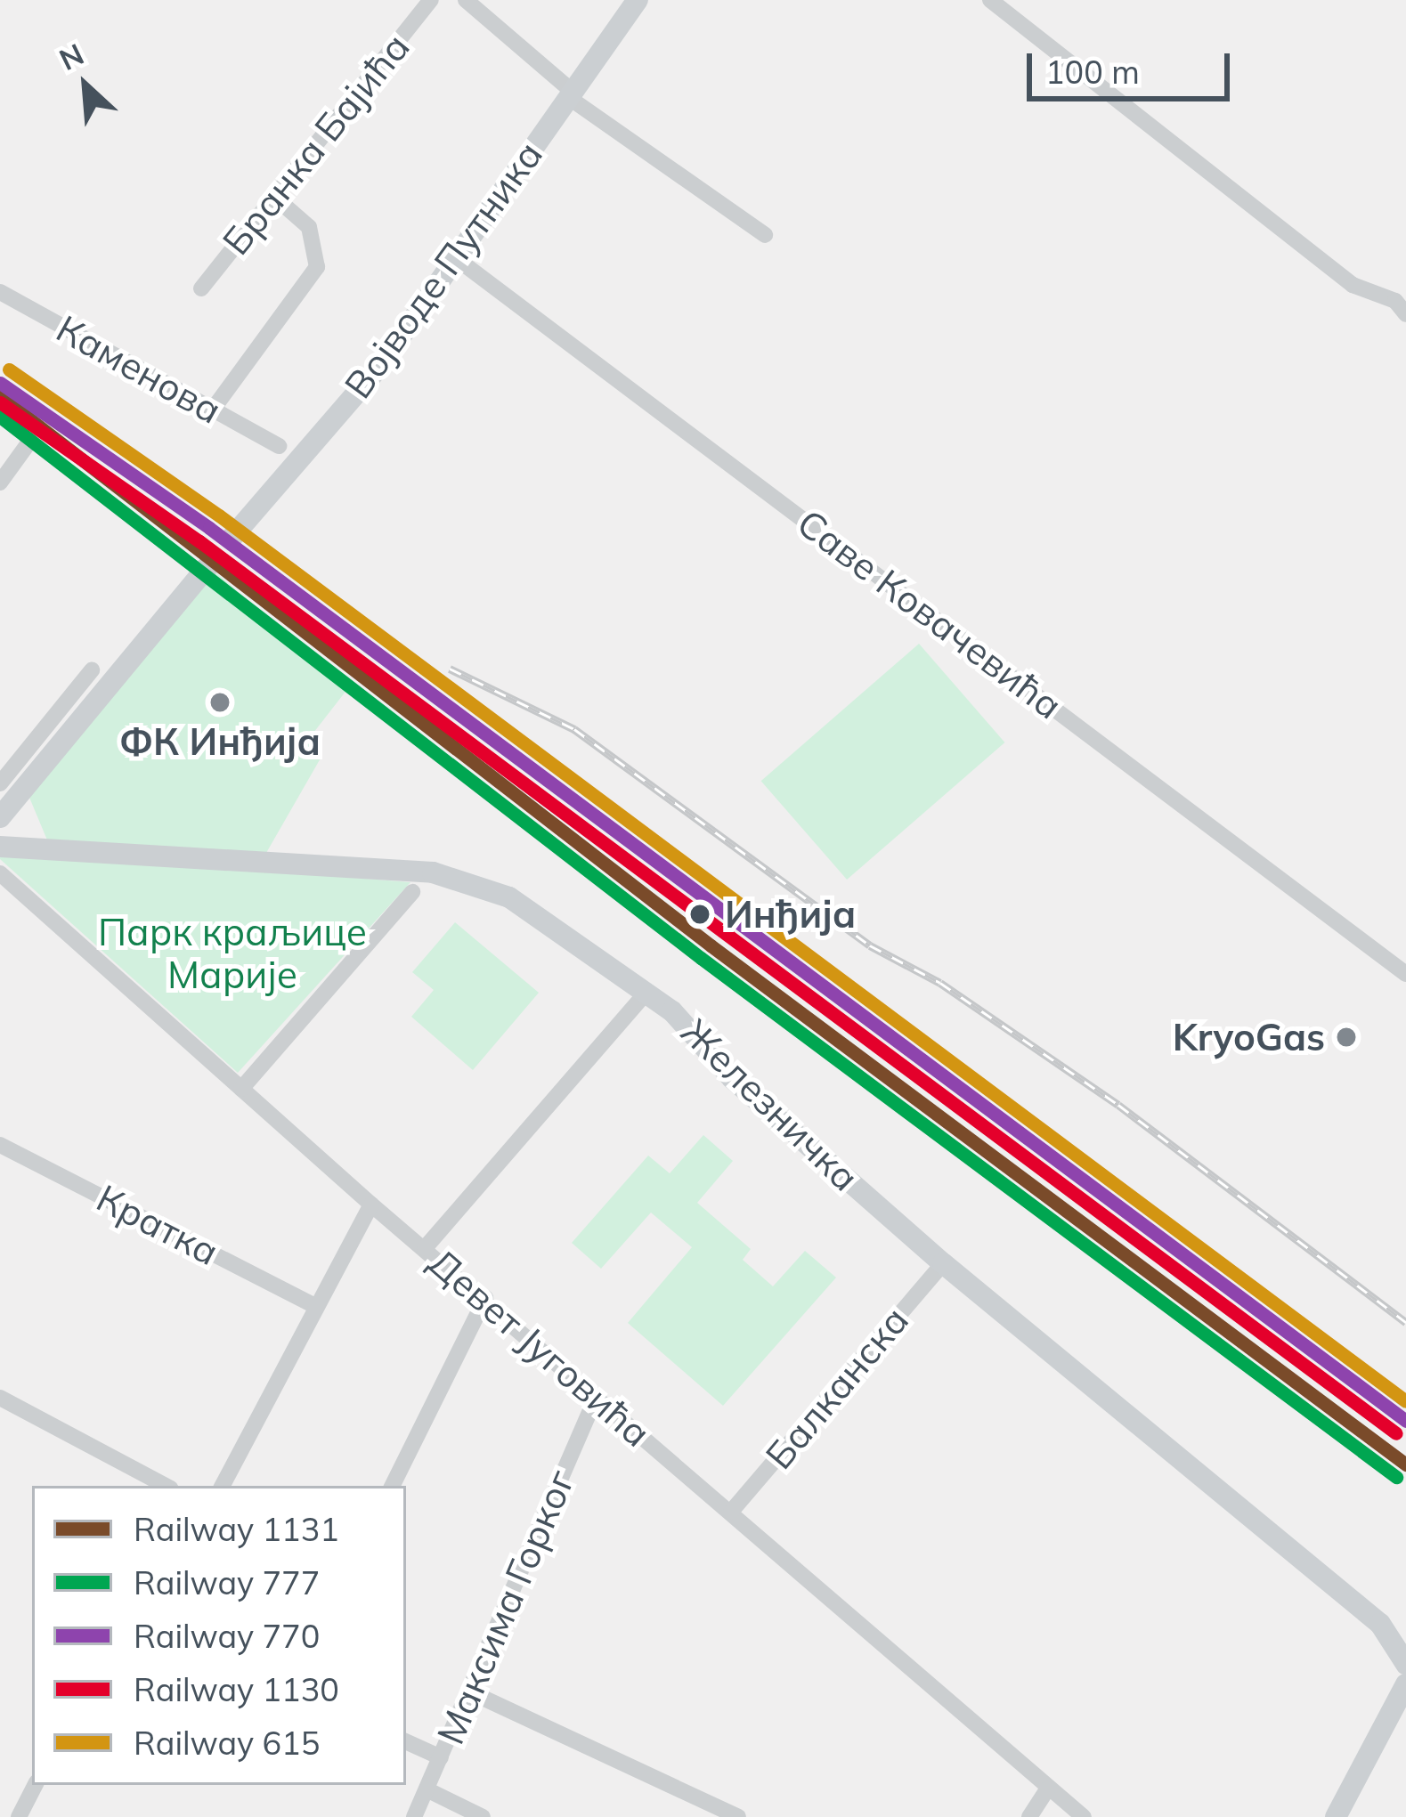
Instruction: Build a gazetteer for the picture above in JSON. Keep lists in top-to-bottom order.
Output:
{
  "streets": {
    "street": [
      "Бранка Бајића",
      "Војводе Путника",
      "Каменова",
      "Саве Ковачевића",
      "Железничка",
      "Кратка",
      "Девет Југовића",
      "Балканска",
      "Максима Горког"
    ]
  },
  "crossings": [
    ["Војводе Путника", "Саве Ковачевића"],
    ["Железничка", "Балканска"],
    ["Девет Југовића", "Балканска"],
    ["Девет Југовића", "Максима Горког"]
  ],
  "parks": ["Парк краљице Марије"],
  "places": ["ФК Инђија", "Инђија", "KryoGas"],
  "lines": [
    "rail line 615",
    "rail line 770",
    "rail line 1131",
    "rail line 1130",
    "rail line 777"
  ],
  "legend": [
    "Railway 1131",
    "Railway 777",
    "Railway 770",
    "Railway 1130",
    "Railway 615"
  ],
  "scale_bar": "100 m",
  "north": "top left"
}
